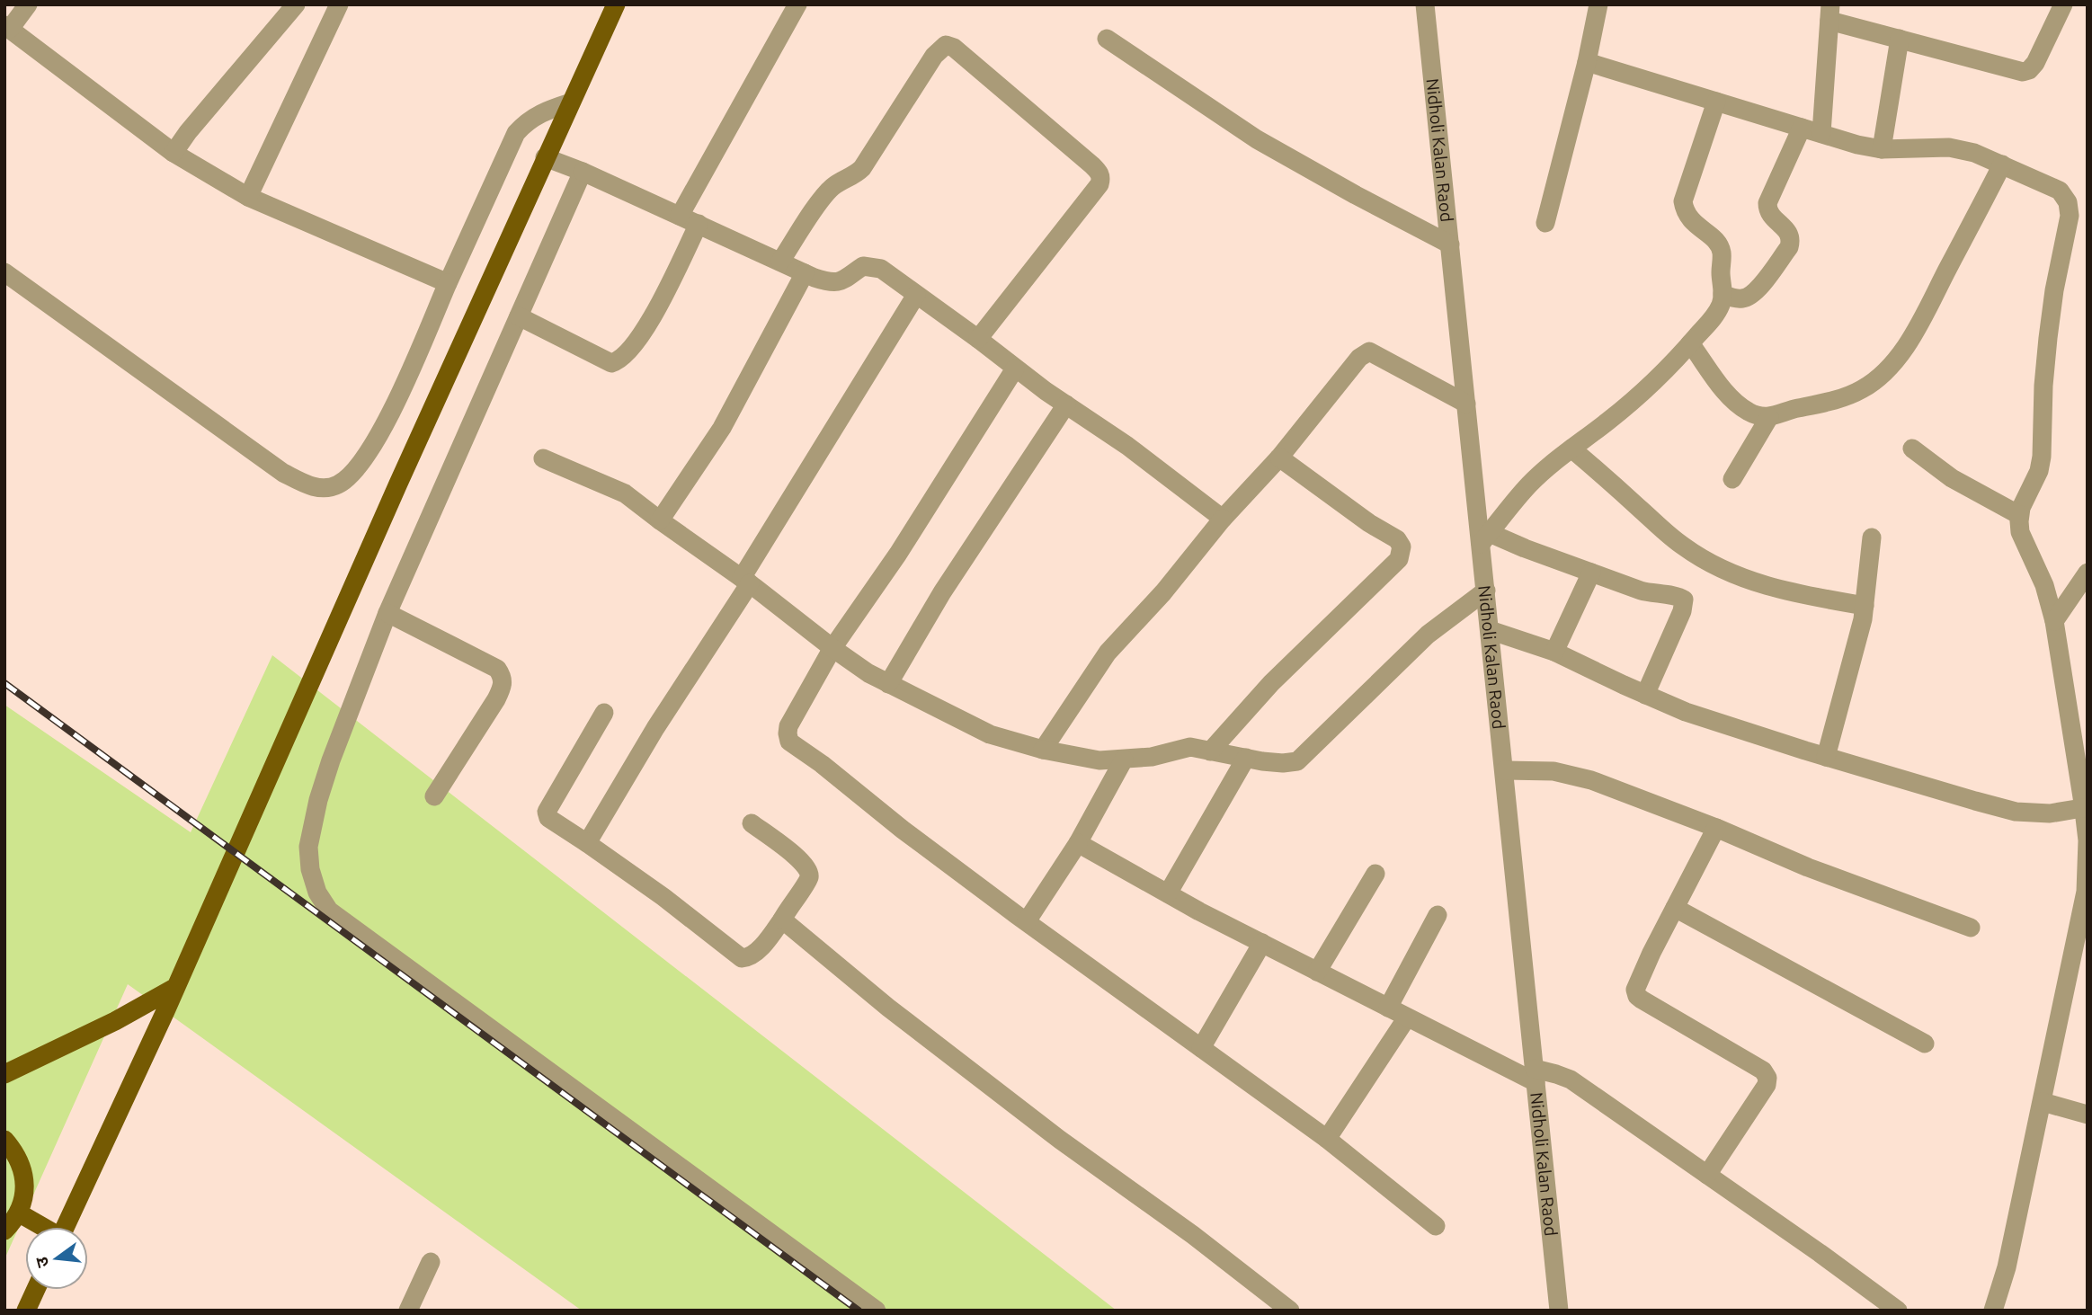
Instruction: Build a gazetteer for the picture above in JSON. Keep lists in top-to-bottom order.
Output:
{
  "streets": {
    "street": ["Nidholi Kalan Raod"]
  },
  "north": "left"
}
